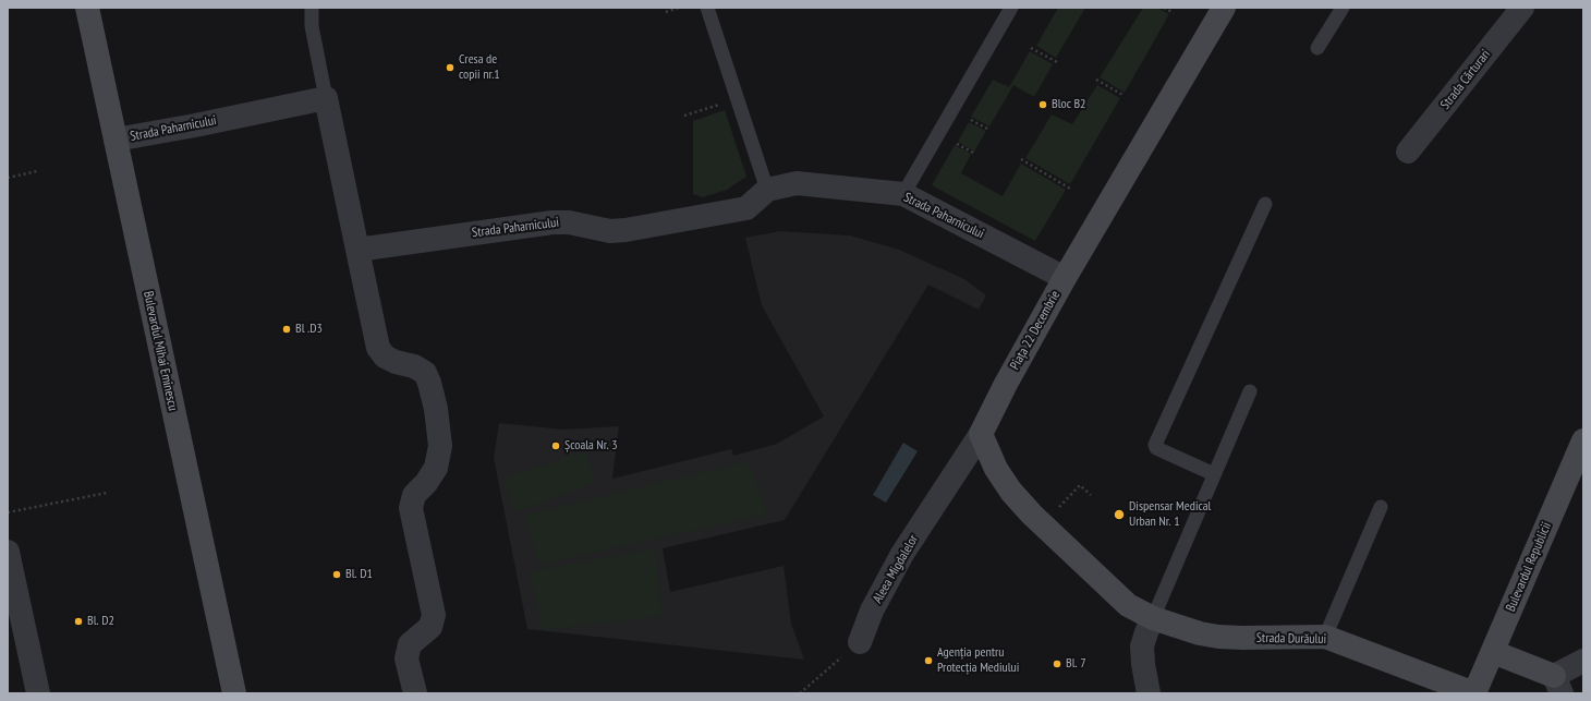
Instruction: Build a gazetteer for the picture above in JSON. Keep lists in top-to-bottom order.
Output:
{
  "streets": {
    "street": [
      "Strada Cărturari",
      "Strada Paharnicului",
      "Piața 22 Decembrie",
      "Bulevardul Mihai Eminescu",
      "Bulevardul Republicii",
      "Aleea Migdalelor",
      "Strada Durăului"
    ]
  },
  "crossings": [
    ["Strada Paharnicului", "Piața 22 Decembrie"],
    ["Strada Paharnicului", "Bulevardul Mihai Eminescu"],
    ["Piața 22 Decembrie", "Aleea Migdalelor"],
    ["Bulevardul Republicii", "Strada Durăului"]
  ],
  "places": [
    "Cresa de copii nr.1",
    "Bloc B2",
    "Bl .D3",
    "Școala Nr. 3",
    "Dispensar Medical Urban Nr. 1",
    "Bl. D1",
    "Bl. D2",
    "Agenția pentru Protecția Mediului",
    "Bl. 7"
  ]
}
